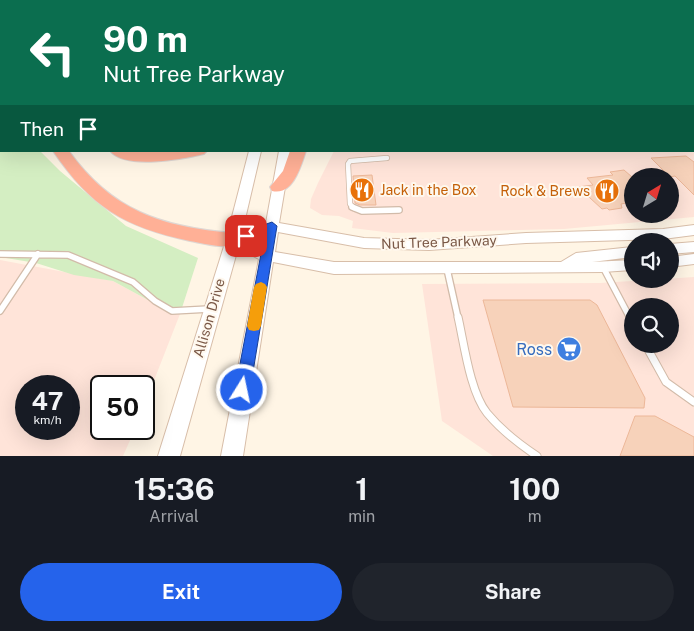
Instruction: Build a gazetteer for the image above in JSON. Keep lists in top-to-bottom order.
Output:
{
  "streets": {
    "main road": ["Nut Tree Parkway", "Allison Drive"]
  },
  "crossings": [
    ["Nut Tree Parkway", "Allison Drive"]
  ],
  "places": {
    "restaurant": ["Jack in the Box", "Rock & Brews"],
    "supermarket": ["Ross"]
  },
  "north": "top right",
  "page": {
    "turn": ["90 m", "Nut Tree Parkway"],
    "then": "Then",
    "speed": "47 km/h",
    "limit": "50",
    "eta": [
      "15:36",
      "Arrival",
      "1",
      "min",
      "100",
      "m"
    ],
    "buttons": ["Exit", "Share"]
  }
}
